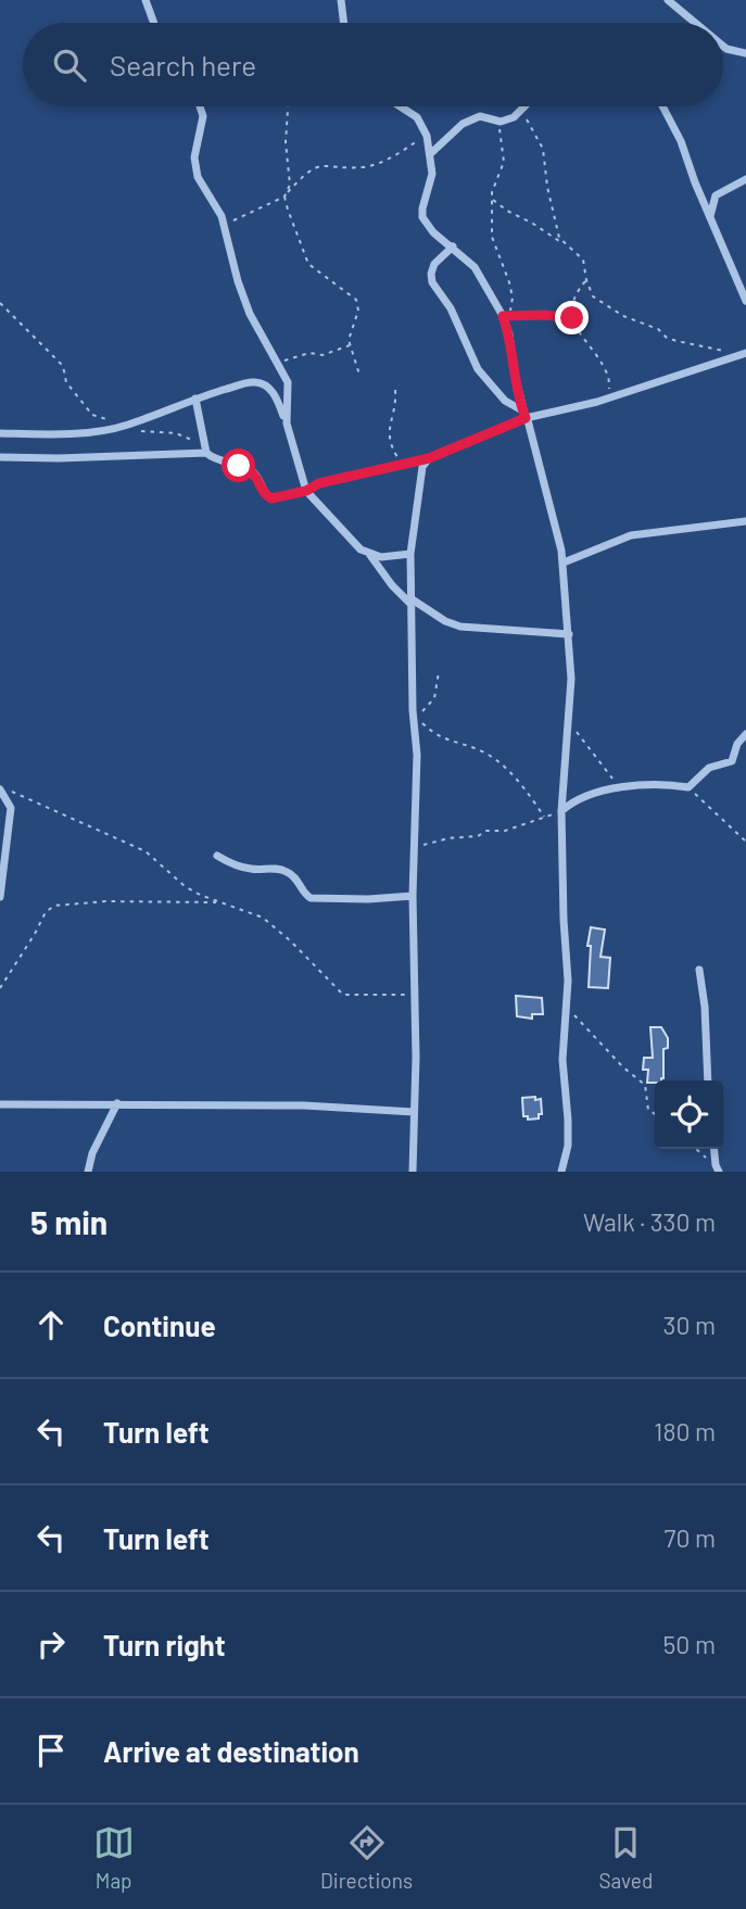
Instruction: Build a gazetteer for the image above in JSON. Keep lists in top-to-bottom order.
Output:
{
  "page": {
    "search": "Search here",
    "heading": ["5 min", "Walk · 330 m"],
    "list": [
      ["Continue", "30 m"],
      ["Turn left", "180 m"],
      ["Turn left", "70 m"],
      ["Turn right", "50 m"],
      "Arrive at destination"
    ],
    "nav": ["Map", "Directions", "Saved"]
  }
}
